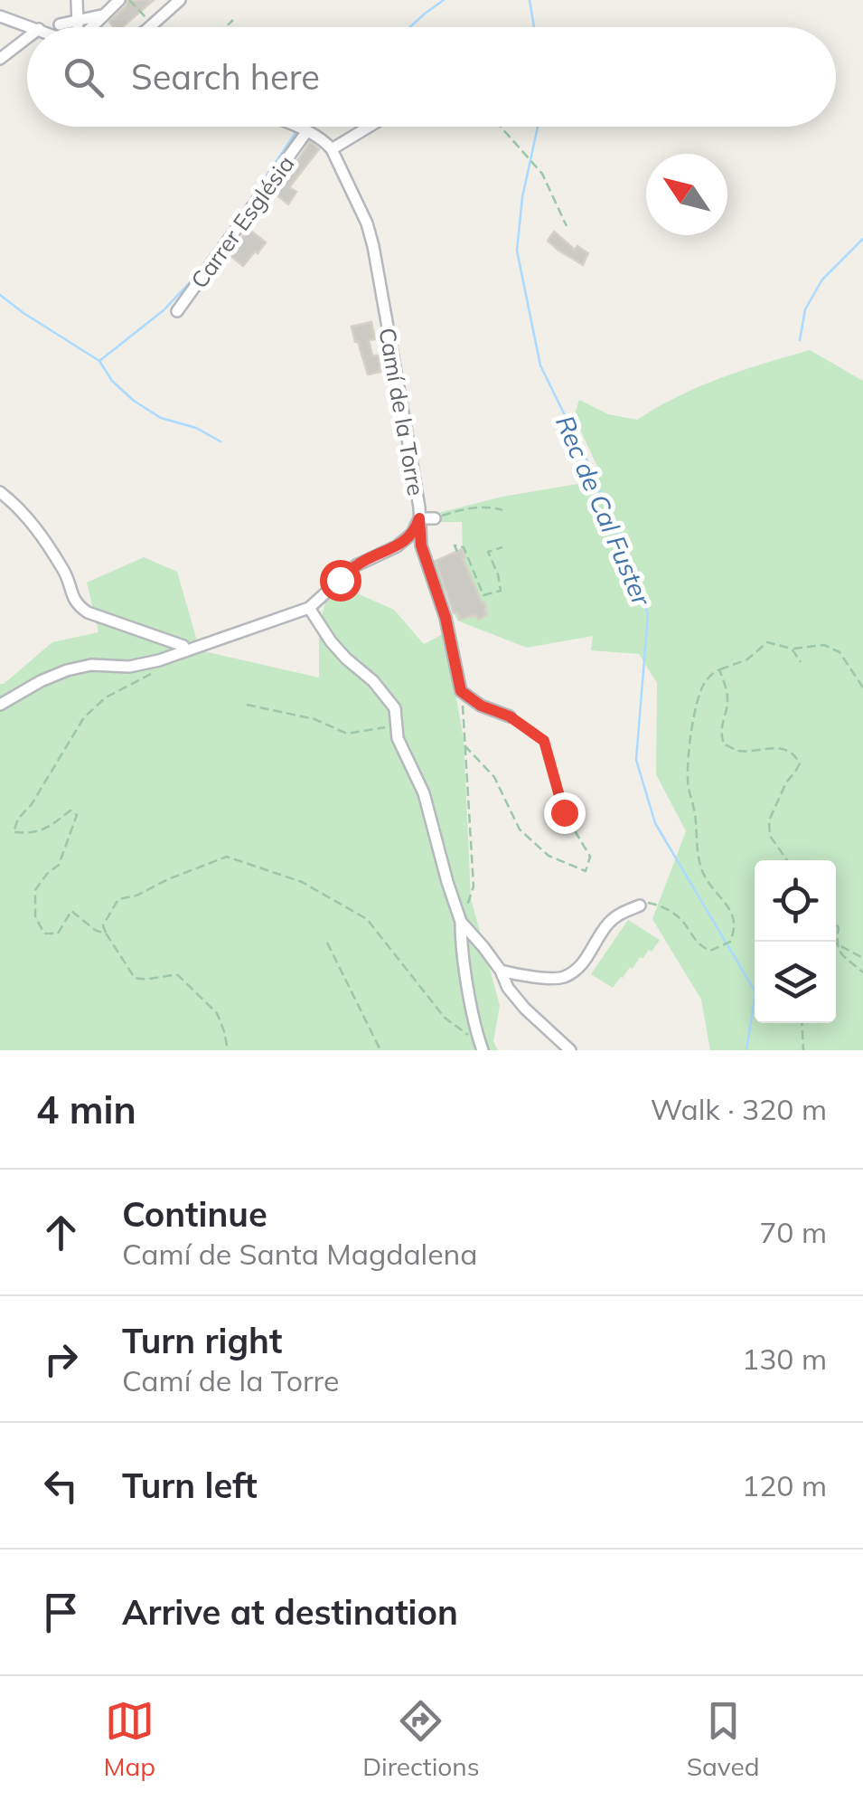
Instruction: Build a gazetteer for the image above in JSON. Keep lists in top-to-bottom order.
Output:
{
  "streets": {
    "street": ["Carrer Església", "Camí de la Torre"]
  },
  "water": ["Rec de Cal Fuster"],
  "north": "top left",
  "page": {
    "search": "Search here",
    "heading": ["4 min", "Walk · 320 m"],
    "list": [
      ["Continue", "Camí de Santa Magdalena", "70 m"],
      ["Turn right", "Camí de la Torre", "130 m"],
      ["Turn left", "120 m"],
      "Arrive at destination"
    ],
    "nav": ["Map", "Directions", "Saved"]
  }
}
